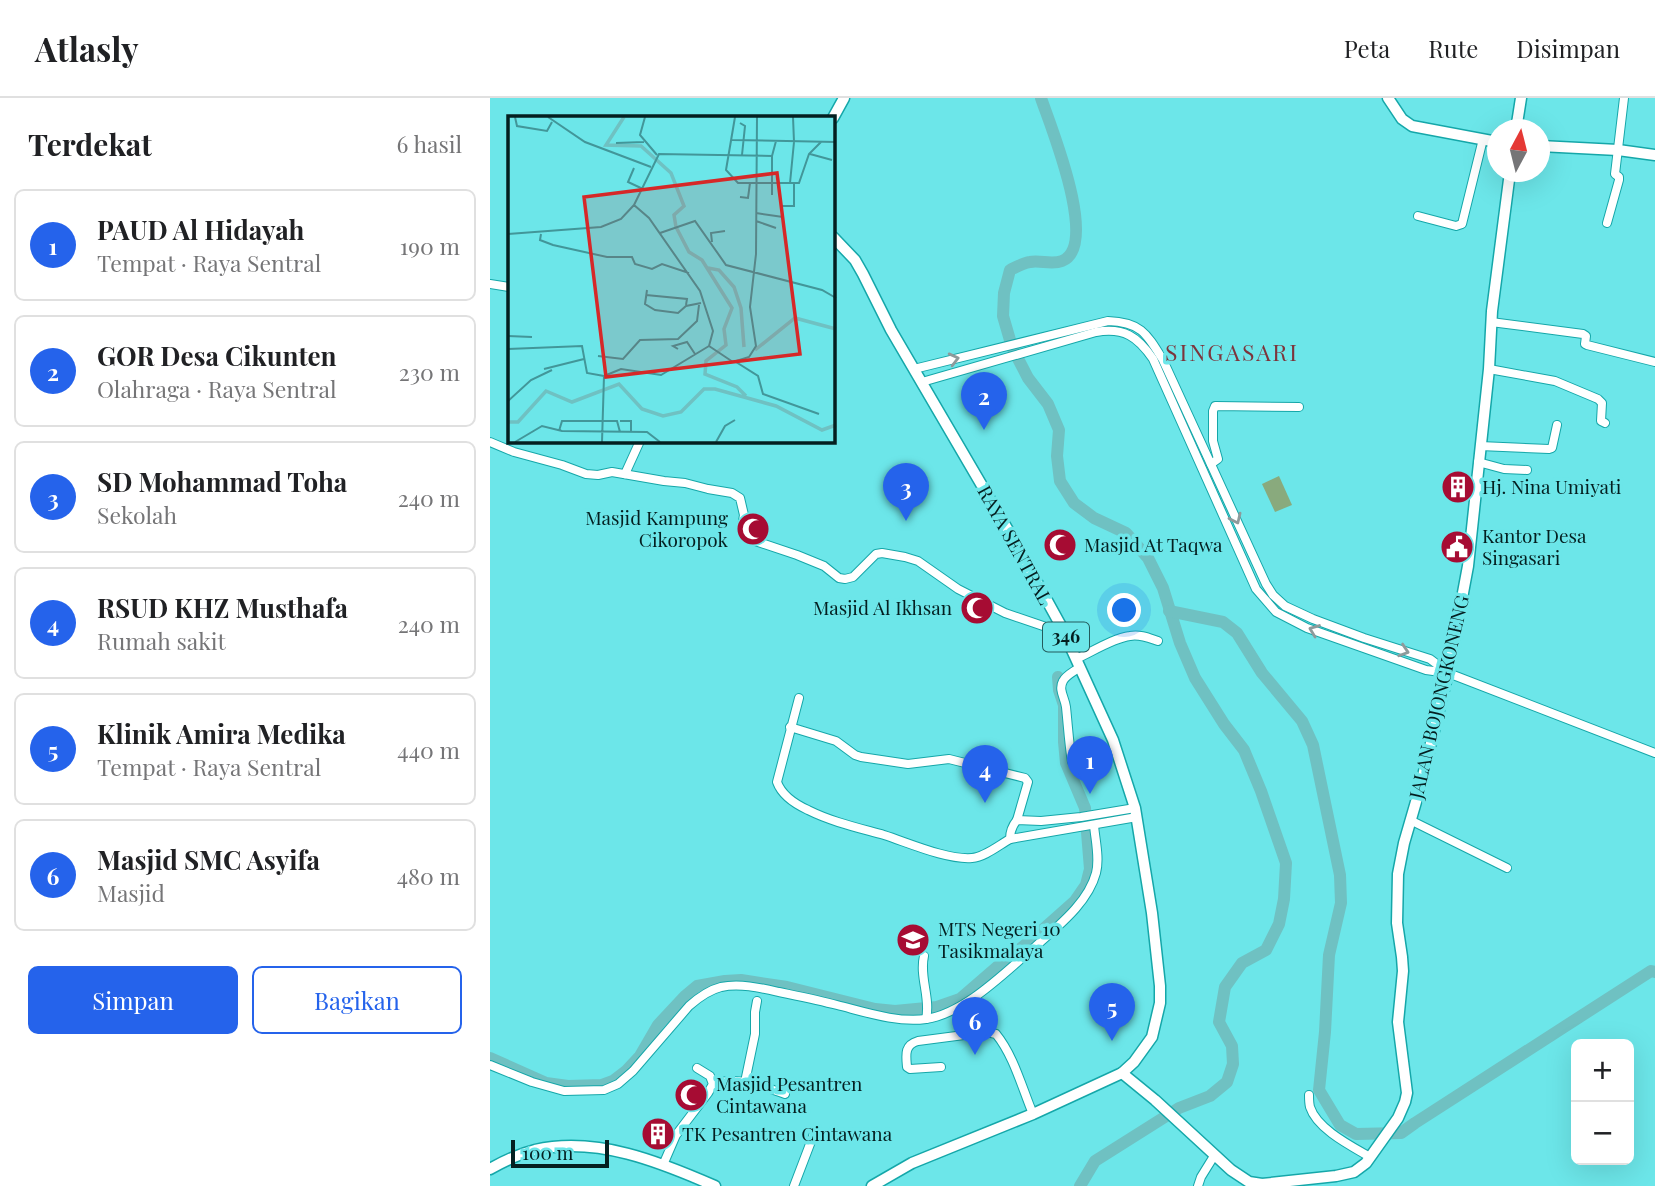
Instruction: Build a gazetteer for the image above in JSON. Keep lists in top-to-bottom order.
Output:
{
  "streets": {
    "main road": ["RAYA SENTRAL", "346", "JALAN BOJONGKONENG"]
  },
  "crossings": [
    ["RAYA SENTRAL", "346"]
  ],
  "districts": ["SINGASARI"],
  "places": {
    "building": ["Hj. Nina Umiyati", "TK Pesantren Cintawana"],
    "mosque": [
      "Masjid Kampung Cikoropok",
      "Masjid At Taqwa",
      "Masjid Al Ikhsan",
      "Masjid Pesantren Cintawana"
    ],
    "public building": ["Kantor Desa Singasari"],
    "school or university": ["MTS Negeri 10 Tasikmalaya"]
  },
  "scale_bar": "100 m",
  "north": "top",
  "page": {
    "header": "Atlasly",
    "nav": ["Peta", "Rute", "Disimpan"],
    "heading": ["Terdekat", "6 hasil"],
    "list": [
      {
        "mark": "1",
        "name": "PAUD Al Hidayah",
        "note": "Tempat · Raya Sentral",
        "value": "190 m"
      },
      {
        "mark": "2",
        "name": "GOR Desa Cikunten",
        "note": "Olahraga · Raya Sentral",
        "value": "230 m"
      },
      {
        "mark": "3",
        "name": "SD Mohammad Toha",
        "note": "Sekolah",
        "value": "240 m"
      },
      {
        "mark": "4",
        "name": "RSUD KHZ Musthafa",
        "note": "Rumah sakit",
        "value": "240 m"
      },
      {
        "mark": "5",
        "name": "Klinik Amira Medika",
        "note": "Tempat · Raya Sentral",
        "value": "440 m"
      },
      {
        "mark": "6",
        "name": "Masjid SMC Asyifa",
        "note": "Masjid",
        "value": "480 m"
      }
    ],
    "pins": [
      "2",
      "3",
      "1",
      "4",
      "5",
      "6"
    ],
    "buttons": ["Simpan", "Bagikan"],
    "map_buttons": ["+", "−"],
    "scale": "100 m"
  }
}
